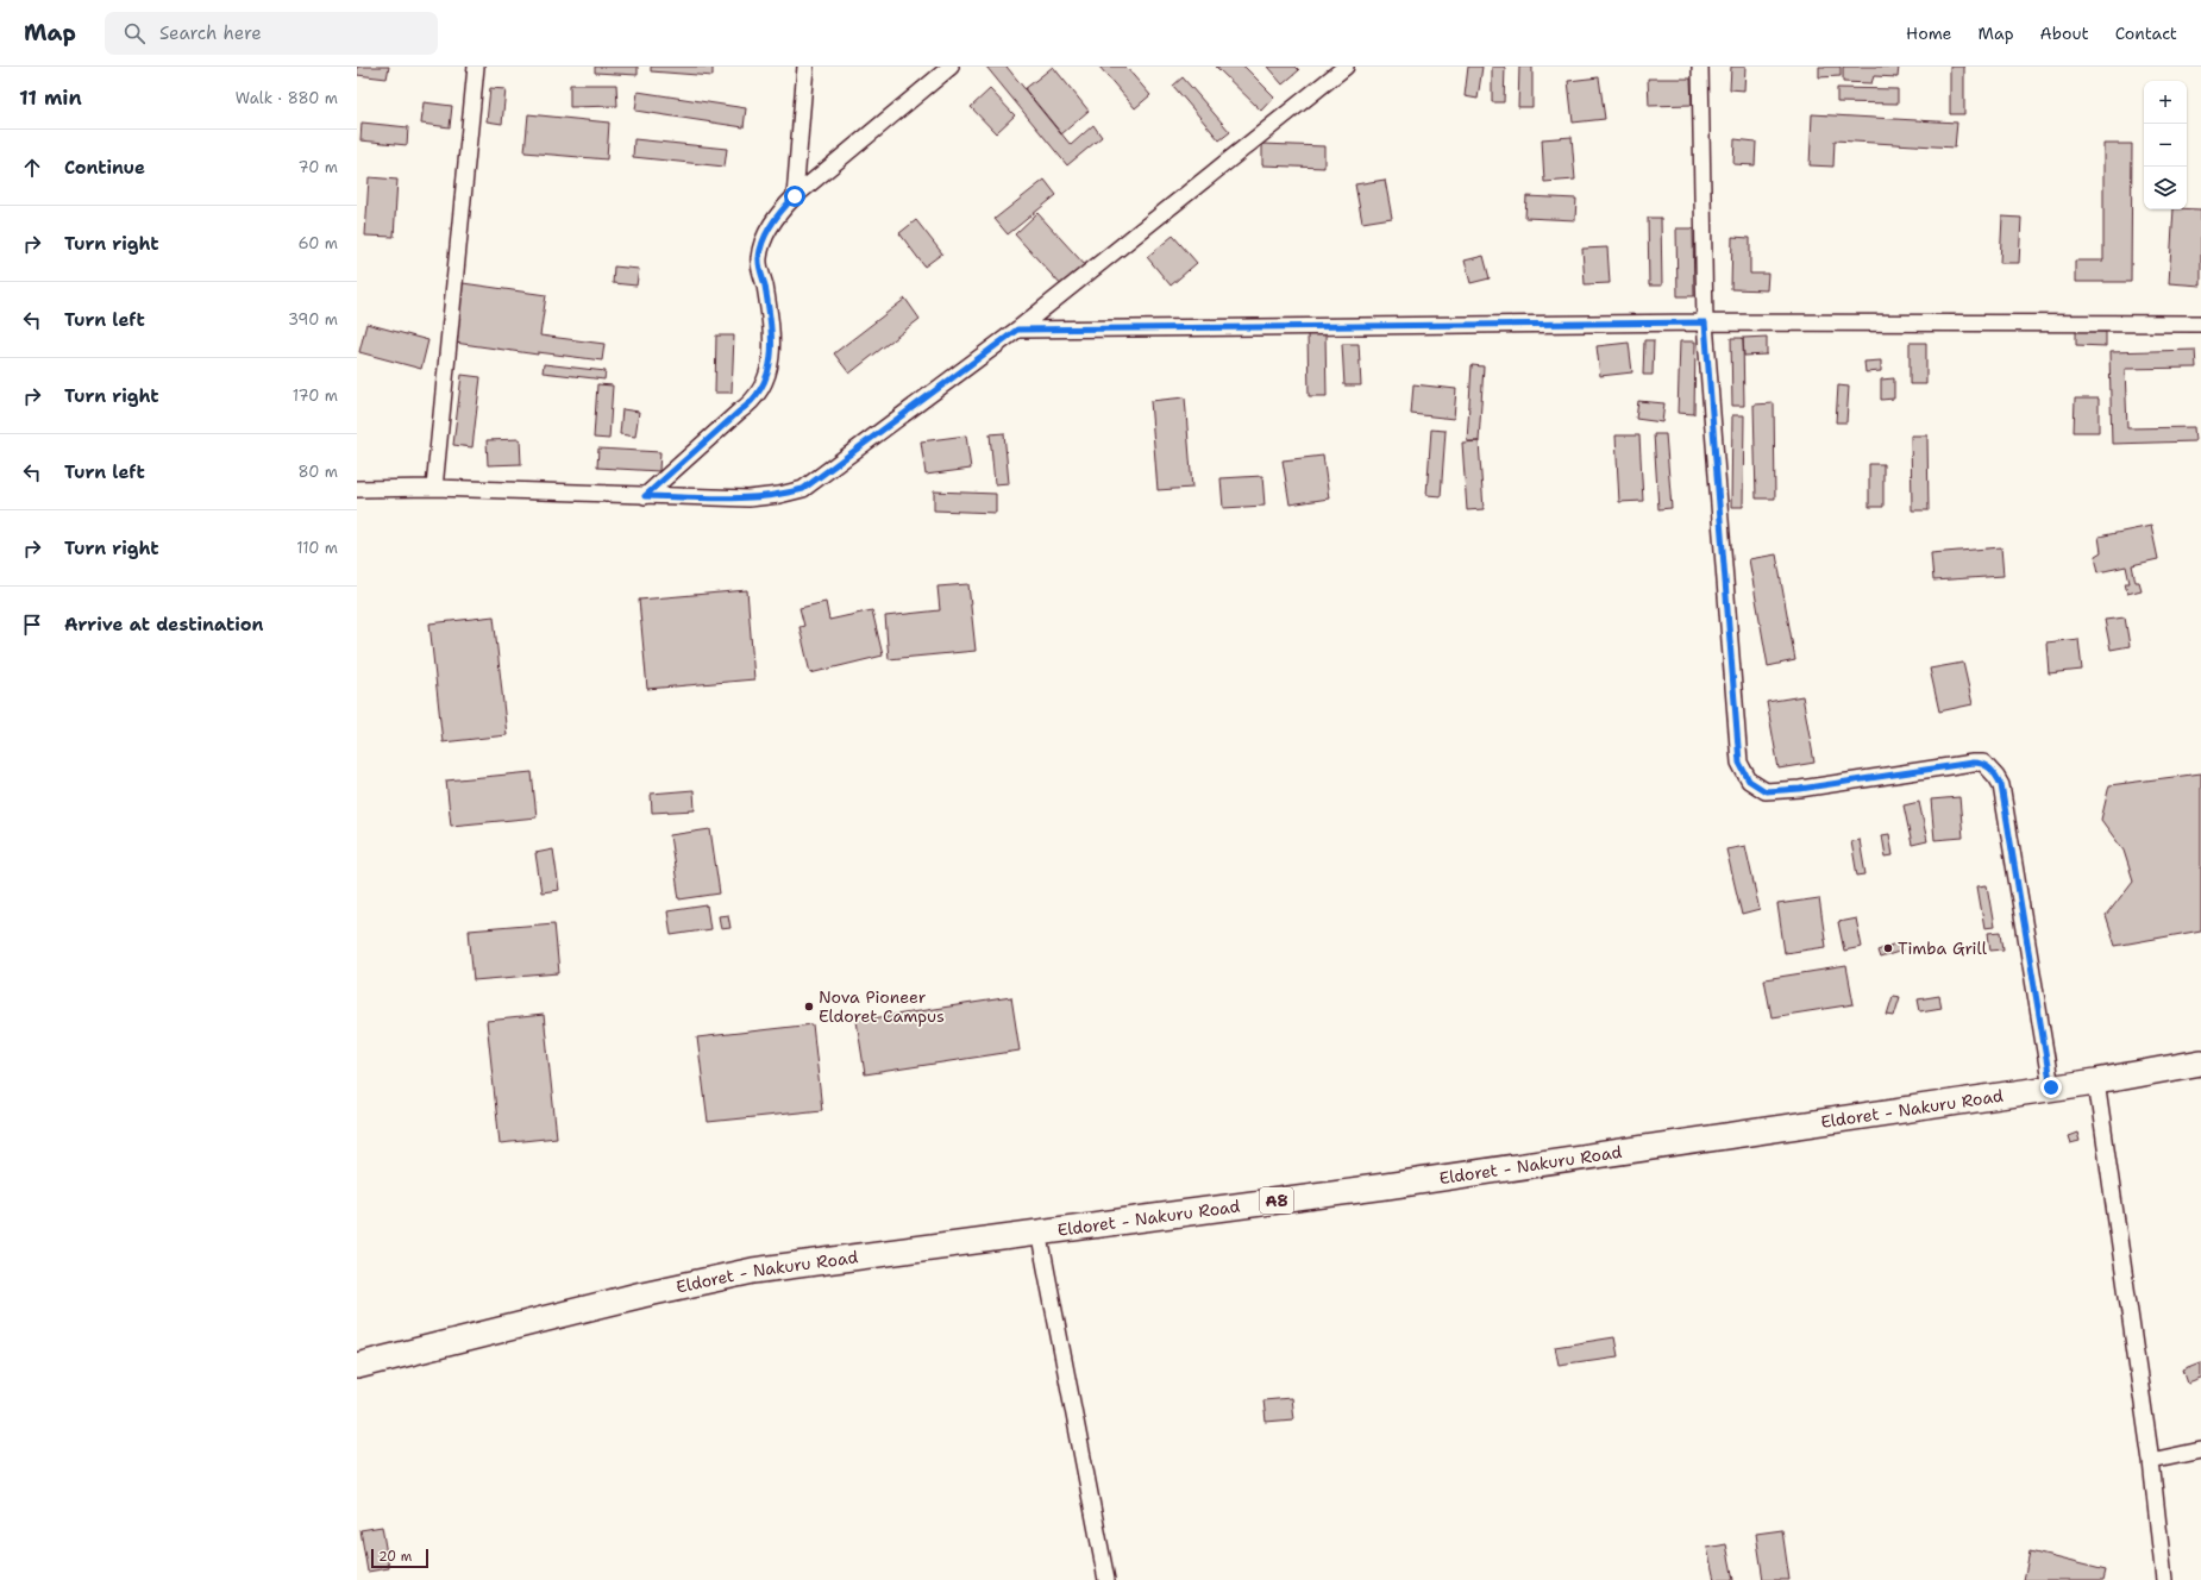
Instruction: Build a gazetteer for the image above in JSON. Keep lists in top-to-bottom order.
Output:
{
  "streets": {
    "highway": ["Eldoret - Nakuru Road", "A8"]
  },
  "places": ["Timba Grill", "Nova Pioneer Eldoret Campus"],
  "scale_bar": "20 m",
  "page": {
    "header": "Map",
    "search": "Search here",
    "nav": [
      "Home",
      "Map",
      "About",
      "Contact"
    ],
    "heading": ["11 min", "Walk · 880 m"],
    "map_buttons": ["+", "−"],
    "list": [
      ["Continue", "70 m"],
      ["Turn right", "60 m"],
      ["Turn left", "390 m"],
      ["Turn right", "170 m"],
      ["Turn left", "80 m"],
      ["Turn right", "110 m"],
      "Arrive at destination"
    ],
    "scale": "20 m"
  }
}
